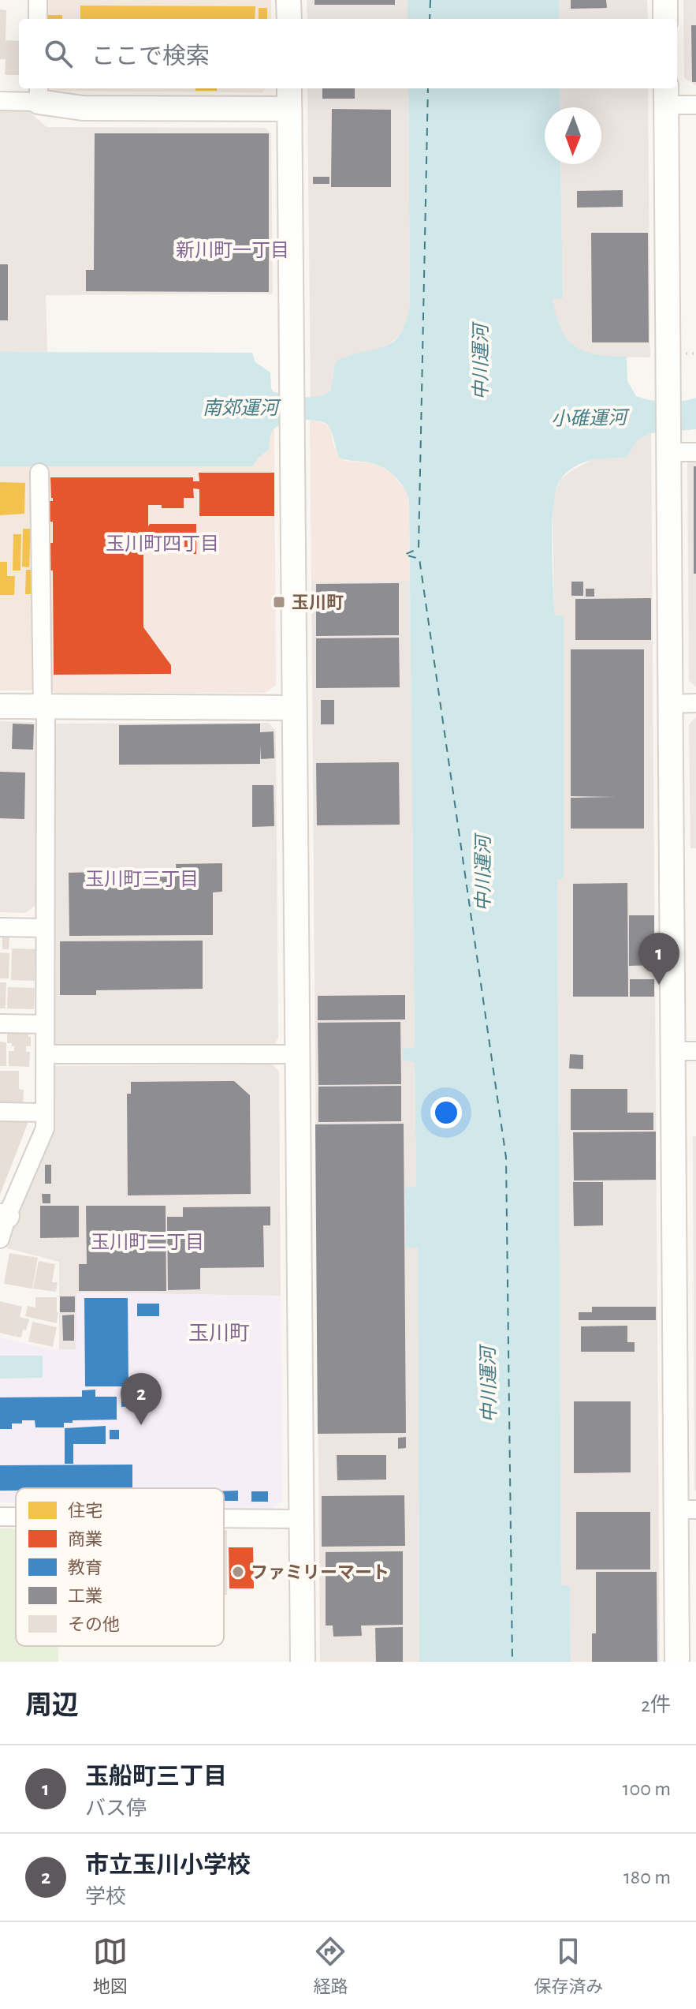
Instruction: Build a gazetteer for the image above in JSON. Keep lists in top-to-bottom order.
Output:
{
  "districts": [
    "新川町一丁目",
    "玉川町四丁目",
    "玉川町三丁目",
    "玉川町二丁目",
    "玉川町"
  ],
  "water": ["中川運河", "南郊運河", "小碓運河"],
  "places": {
    "transit": ["玉川町"],
    "other": ["ファミリーマート"]
  },
  "legend": [
    "住宅",
    "商業",
    "教育",
    "工業",
    "その他"
  ],
  "north": "bottom",
  "page": {
    "search": "ここで検索",
    "pins": ["1", "2"],
    "heading": ["周辺", "2件"],
    "list": [
      {
        "mark": "1",
        "name": "玉船町三丁目",
        "note": "バス停",
        "value": "100 m"
      },
      {
        "mark": "2",
        "name": "市立玉川小学校",
        "note": "学校",
        "value": "180 m"
      }
    ],
    "nav": ["地図", "経路", "保存済み"]
  }
}
